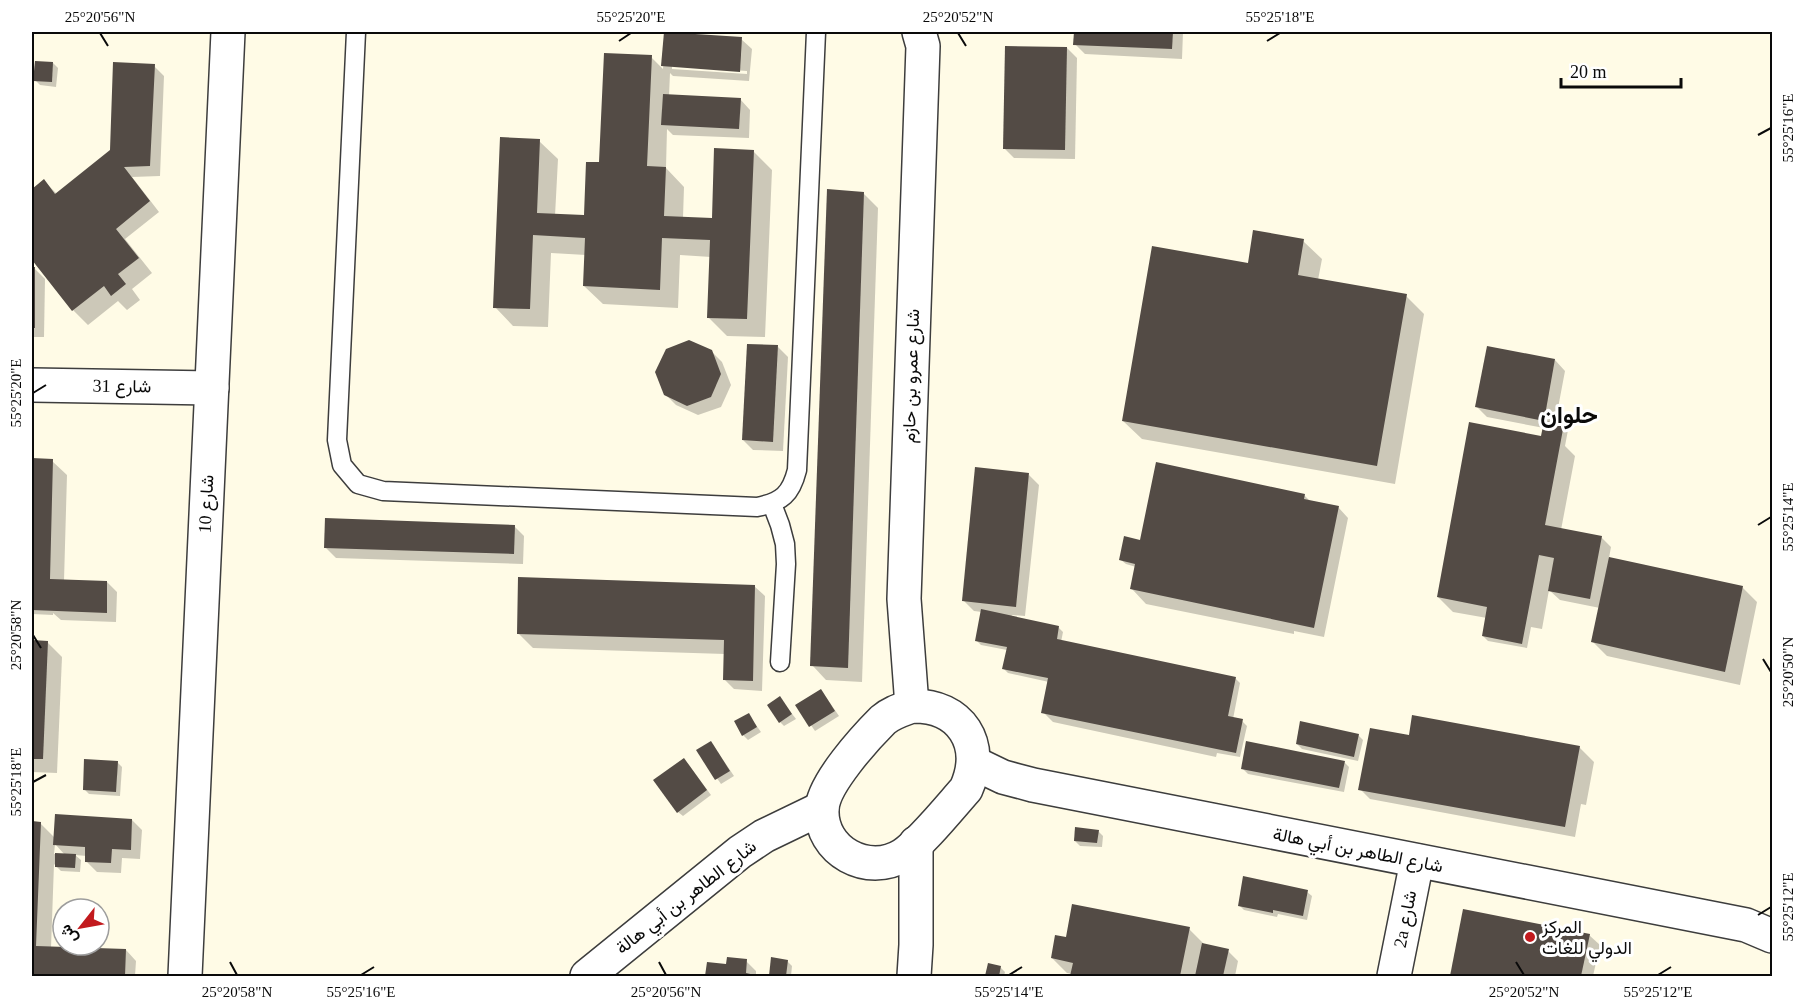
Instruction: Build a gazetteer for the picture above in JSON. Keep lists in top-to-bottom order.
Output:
{
  "streets": {
    "street": [
      "شارع عمرو بن حازم",
      "شارع 31",
      "شارع 10",
      "شارع الطاهر بن أبي هالة",
      "2a شارع"
    ]
  },
  "crossings": [
    ["شارع عمرو بن حازم", "شارع الطاهر بن أبي هالة"],
    ["شارع 31", "شارع 10"],
    ["شارع الطاهر بن أبي هالة", "2a شارع"]
  ],
  "districts": ["حلوان"],
  "places": ["المركز الدولي للغات"],
  "scale_bar": "20 m",
  "north": "bottom left",
  "coordinates": [
    "25°20'56\"N",
    "55°25'20\"E",
    "25°20'52\"N",
    "55°25'18\"E",
    "55°25'16\"E",
    "55°25'14\"E",
    "25°20'58\"N",
    "25°20'50\"N",
    "55°25'12\"E"
  ]
}
